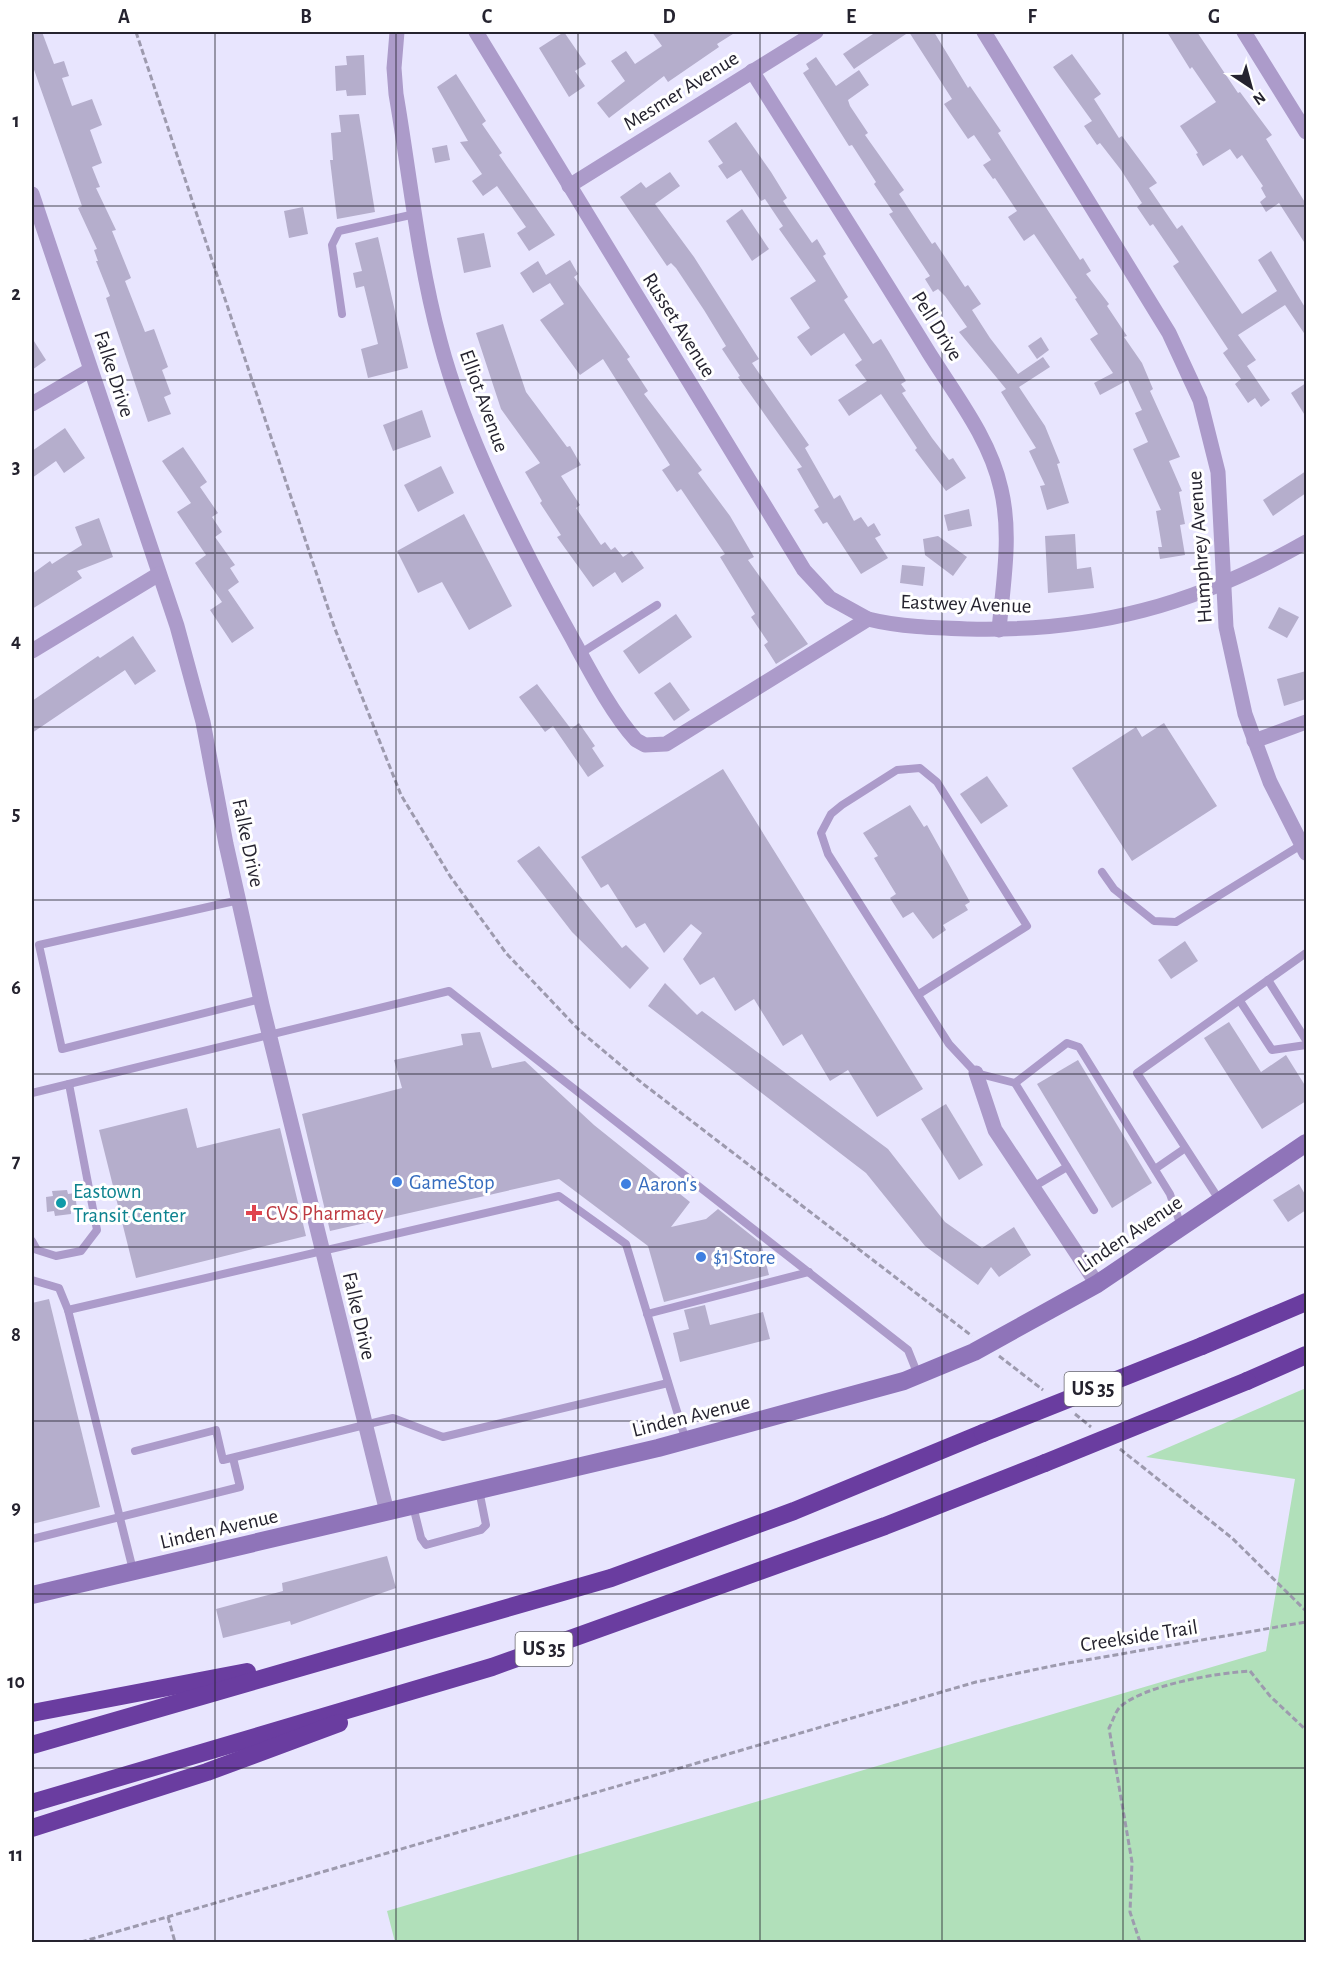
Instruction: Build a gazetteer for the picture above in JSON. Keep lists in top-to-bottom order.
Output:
{
  "streets": {
    "highway": ["US 35"],
    "main road": ["Linden Avenue"],
    "street": [
      "Mesmer Avenue",
      "Russet Avenue",
      "Pell Drive",
      "Falke Drive",
      "Elliot Avenue",
      "Humphrey Avenue",
      "Eastwey Avenue"
    ],
    "path": ["Creekside Trail"]
  },
  "crossings": [
    ["Mesmer Avenue", "Russet Avenue"],
    ["Mesmer Avenue", "Pell Drive"],
    ["Russet Avenue", "Elliot Avenue"],
    ["Russet Avenue", "Eastwey Avenue"],
    ["Pell Drive", "Eastwey Avenue"],
    ["Falke Drive", "Linden Avenue"],
    ["Elliot Avenue", "Eastwey Avenue"],
    ["Humphrey Avenue", "Eastwey Avenue"]
  ],
  "places": {
    "other": [
      "GameStop",
      "Aaron's",
      "Eastown Transit Center",
      "$1 Store"
    ],
    "health": ["CVS Pharmacy"]
  },
  "north": "bottom right",
  "grid": {
    "columns": [
      "A",
      "B",
      "C",
      "D",
      "E",
      "F",
      "G"
    ],
    "rows": [
      "1",
      "2",
      "3",
      "4",
      "5",
      "6",
      "7",
      "8",
      "9",
      "10",
      "11"
    ]
  }
}
